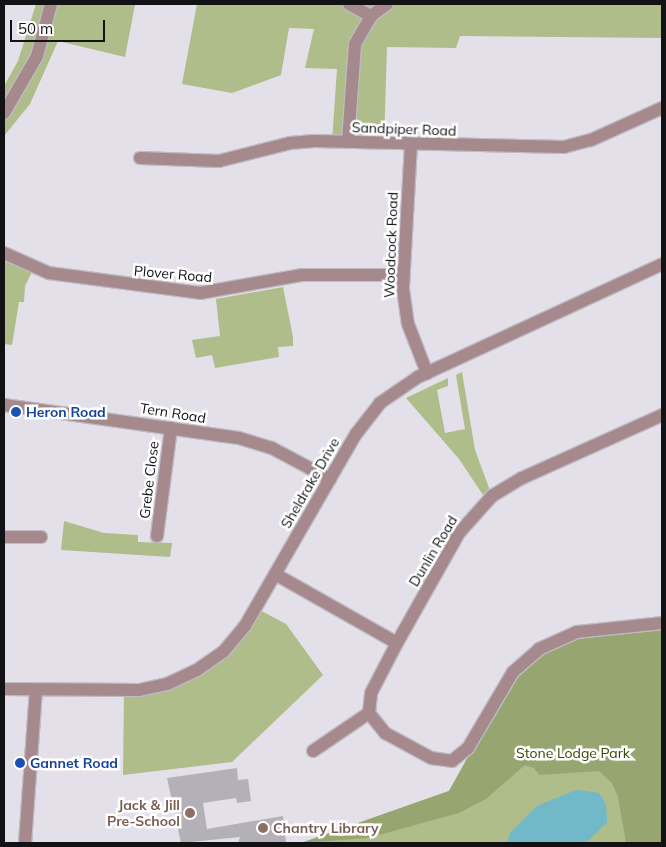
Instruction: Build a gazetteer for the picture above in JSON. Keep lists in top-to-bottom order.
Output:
{
  "streets": {
    "street": [
      "Sandpiper Road",
      "Woodcock Road",
      "Plover Road",
      "Tern Road",
      "Grebe Close",
      "Sheldrake Drive",
      "Dunlin Road"
    ]
  },
  "crossings": [
    ["Sandpiper Road", "Woodcock Road"],
    ["Woodcock Road", "Plover Road"],
    ["Woodcock Road", "Sheldrake Drive"],
    ["Tern Road", "Grebe Close"],
    ["Tern Road", "Sheldrake Drive"]
  ],
  "parks": ["Stone Lodge Park"],
  "places": [
    "Heron Road",
    "Gannet Road",
    "Jack & Jill Pre-School",
    "Chantry Library"
  ],
  "scale_bar": "50 m"
}
